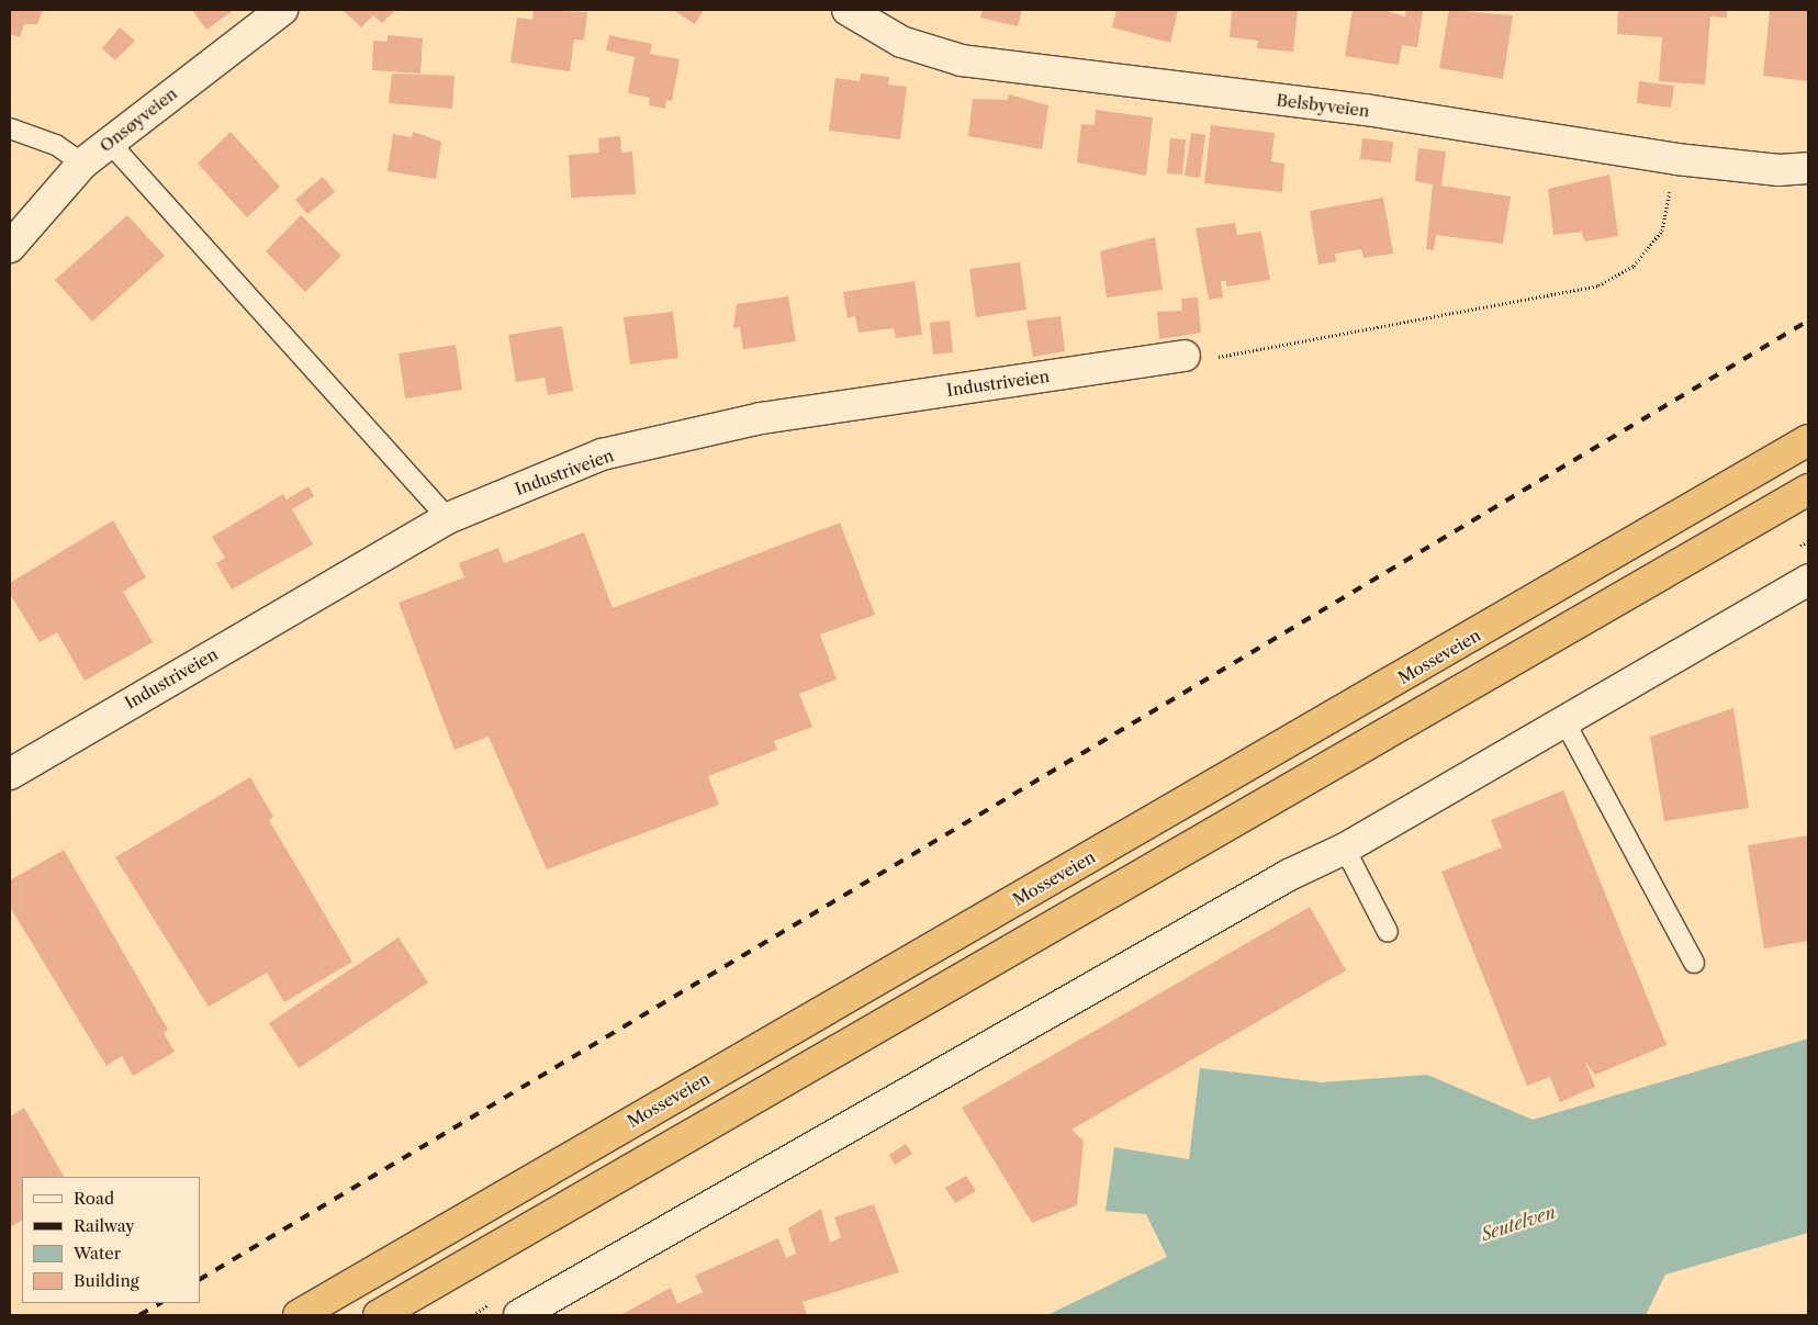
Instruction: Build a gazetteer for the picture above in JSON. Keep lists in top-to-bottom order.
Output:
{
  "streets": {
    "highway": ["Mosseveien"],
    "street": ["Belsbyveien", "Onsøyveien", "Industriveien"]
  },
  "water": ["Seutelven"],
  "legend": [
    "Road",
    "Railway",
    "Water",
    "Building"
  ]
}
